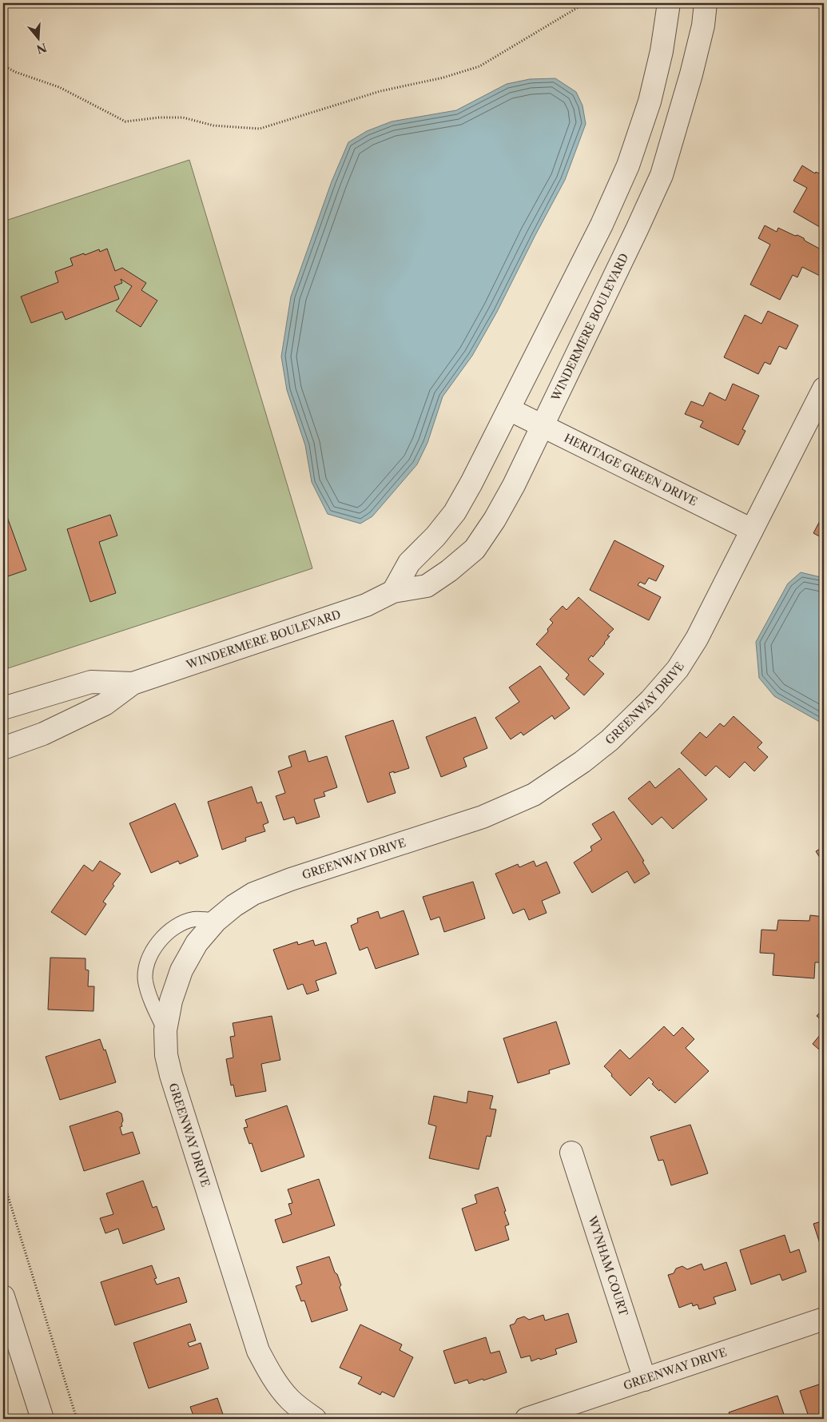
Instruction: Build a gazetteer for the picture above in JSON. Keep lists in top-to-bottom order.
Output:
{
  "streets": {
    "street": [
      "WINDERMERE BOULEVARD",
      "HERITAGE GREEN DRIVE",
      "GREENWAY DRIVE",
      "WYNHAM COURT"
    ]
  },
  "crossings": [
    ["WINDERMERE BOULEVARD", "HERITAGE GREEN DRIVE"],
    ["HERITAGE GREEN DRIVE", "GREENWAY DRIVE"],
    ["GREENWAY DRIVE", "WYNHAM COURT"]
  ],
  "north": "bottom"
}
